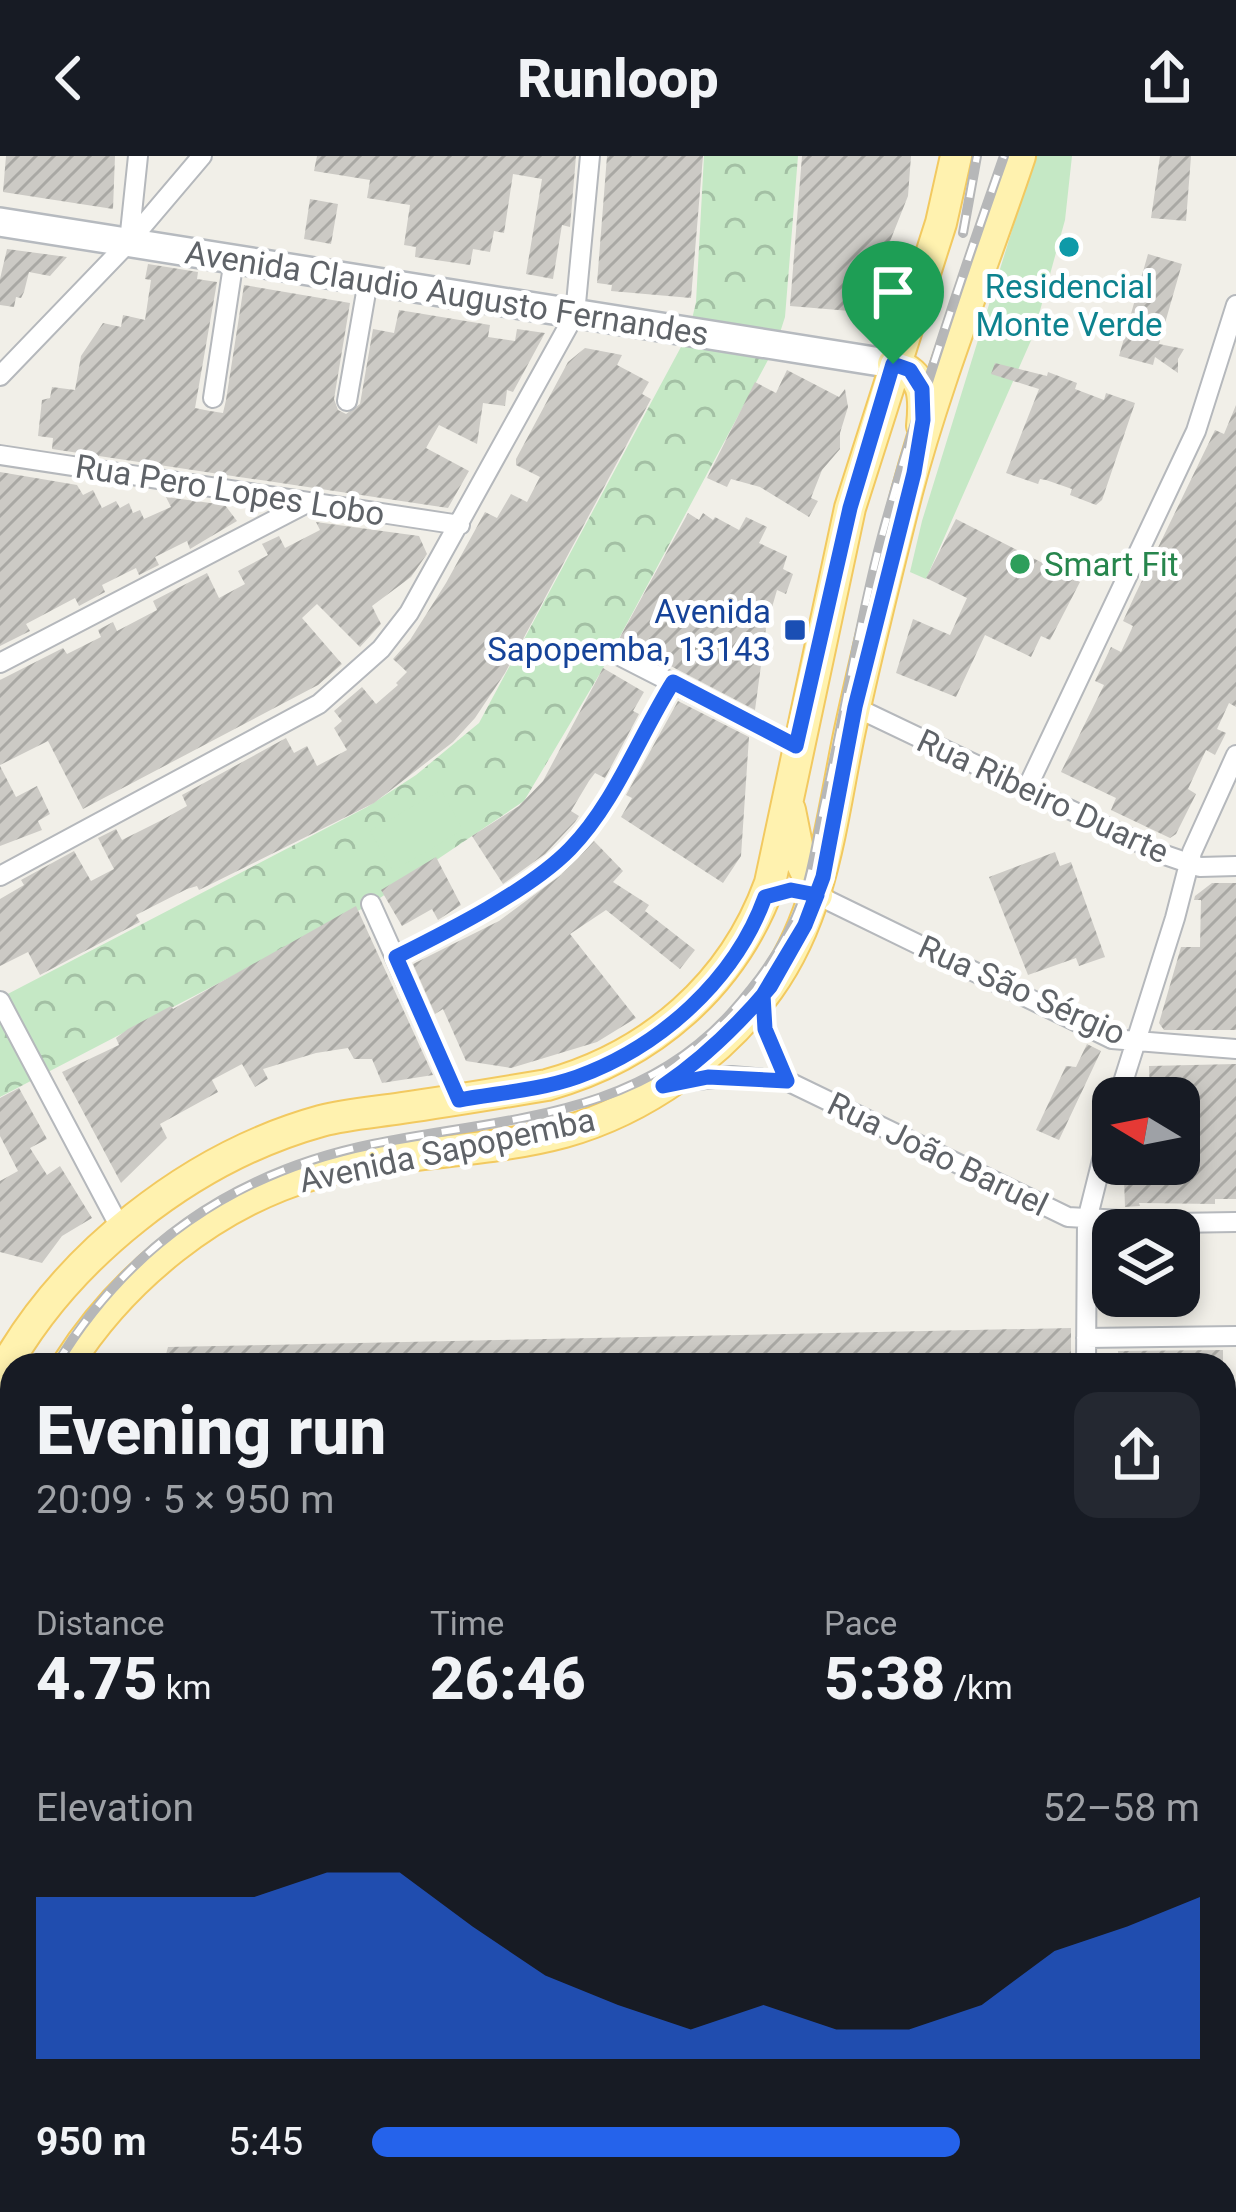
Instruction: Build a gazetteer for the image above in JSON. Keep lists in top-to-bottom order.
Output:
{
  "streets": {
    "main road": ["Avenida Sapopemba"],
    "street": [
      "Avenida Claudio Augusto Fernandes",
      "Rua Pero Lopes Lobo",
      "Rua Ribeiro Duarte",
      "Rua São Sérgio",
      "Rua João Baruel"
    ]
  },
  "crossings": [
    ["Avenida Claudio Augusto Fernandes", "Avenida Sapopemba"],
    ["Rua Ribeiro Duarte", "Avenida Sapopemba"],
    ["Rua São Sérgio", "Avenida Sapopemba"],
    ["Avenida Sapopemba", "Rua João Baruel"]
  ],
  "places": {
    "other": ["Residencial Monte Verde", "Smart Fit"],
    "transit": ["Avenida Sapopemba, 13143"]
  },
  "north": "left",
  "page": {
    "header": "Runloop",
    "heading": ["Evening run", "20:09 · 5 × 950 m"],
    "stats": [
      ["Distance", "4.75 km"],
      ["Time", "26:46"],
      ["Pace", "5:38 /km"]
    ],
    "chart": ["Elevation", "52–58 m"],
    "list": [
      {
        "name": "950 m",
        "note": "5:45"
      }
    ]
  }
}
